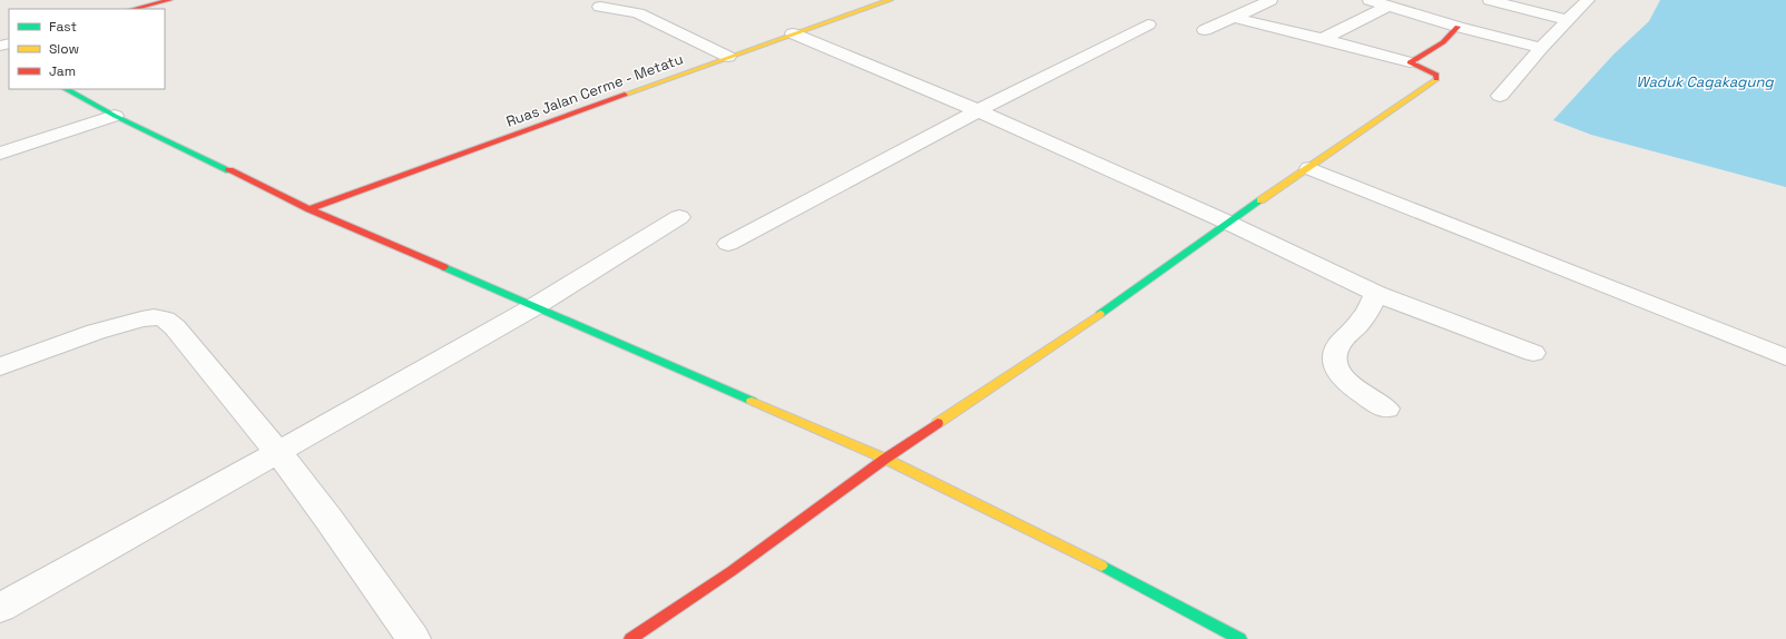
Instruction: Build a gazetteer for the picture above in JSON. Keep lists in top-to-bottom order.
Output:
{
  "streets": {
    "main road": ["Ruas Jalan Cerme - Metatu"]
  },
  "water": ["Waduk Cagakagung"],
  "legend": ["Fast", "Slow", "Jam"]
}
